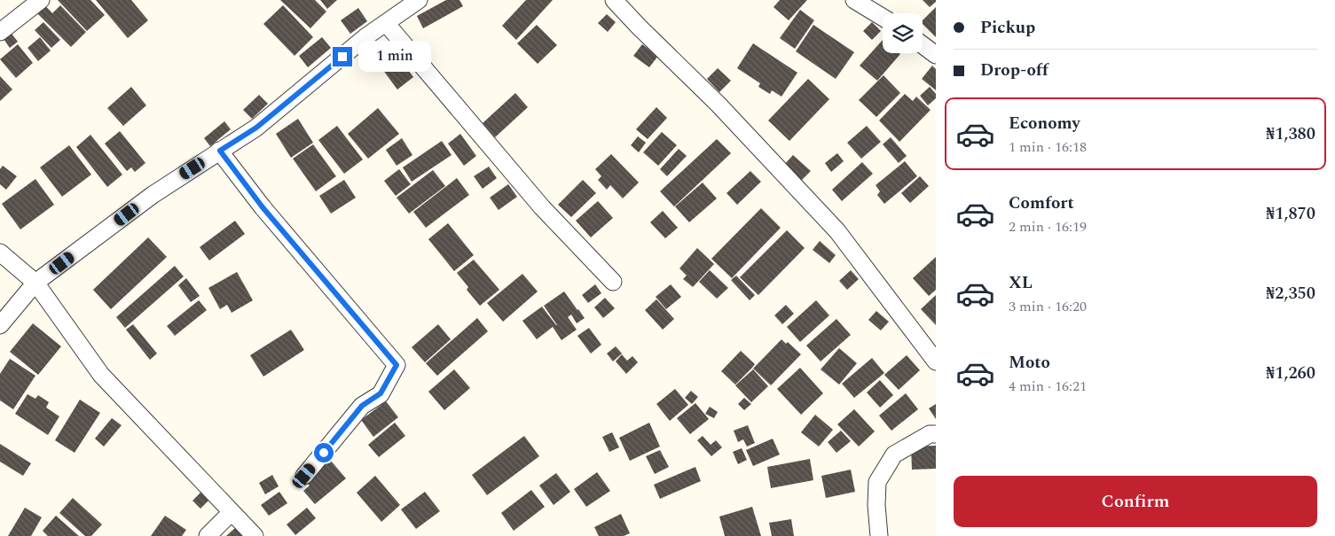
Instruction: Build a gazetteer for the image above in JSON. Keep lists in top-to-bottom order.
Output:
{
  "page": {
    "banner": ["Pickup", "Drop-off"],
    "bubble": "1 min",
    "list": [
      {
        "name": "Economy",
        "note": "1 min · 16:18",
        "value": "₦1,380"
      },
      {
        "name": "Comfort",
        "note": "2 min · 16:19",
        "value": "₦1,870"
      },
      {
        "name": "XL",
        "note": "3 min · 16:20",
        "value": "₦2,350"
      },
      {
        "name": "Moto",
        "note": "4 min · 16:21",
        "value": "₦1,260"
      }
    ],
    "buttons": "Confirm"
  }
}
